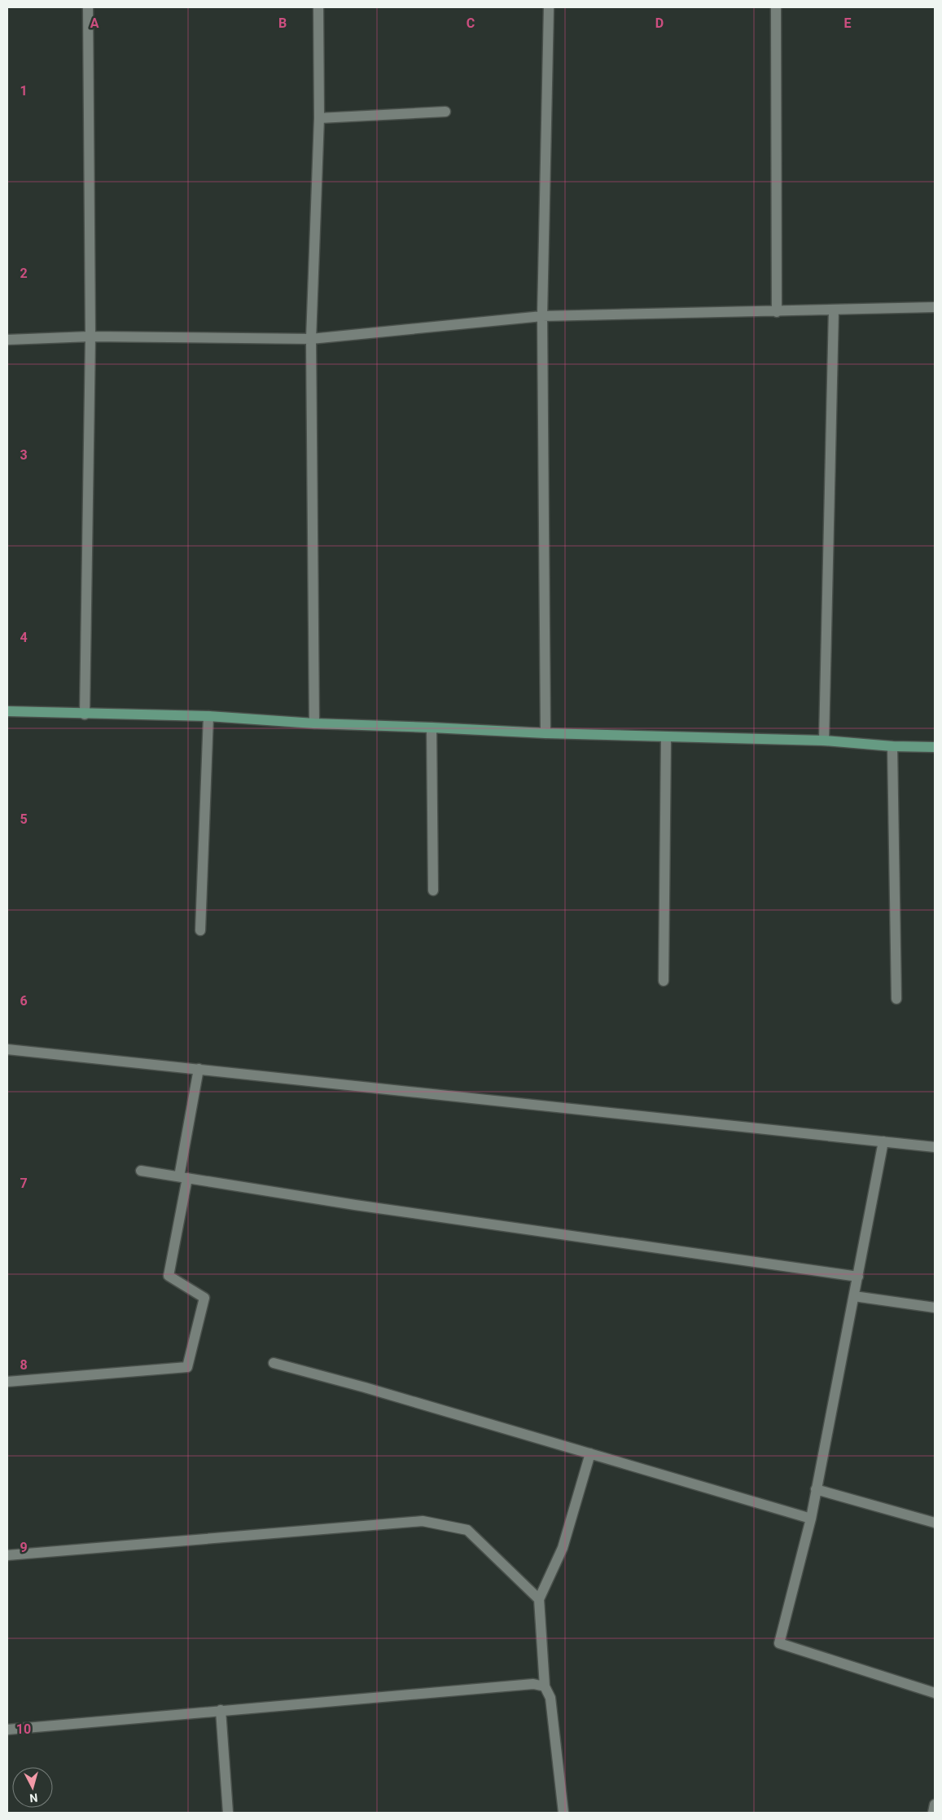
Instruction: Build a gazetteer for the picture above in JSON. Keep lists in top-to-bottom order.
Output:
{
  "north": "bottom",
  "grid": {
    "columns": [
      "A",
      "B",
      "C",
      "D",
      "E"
    ],
    "rows": [
      "1",
      "2",
      "3",
      "4",
      "5",
      "6",
      "7",
      "8",
      "9",
      "10"
    ]
  }
}
